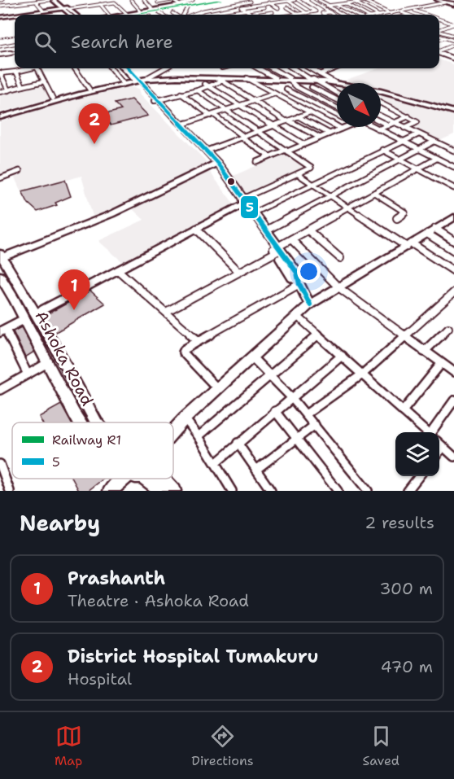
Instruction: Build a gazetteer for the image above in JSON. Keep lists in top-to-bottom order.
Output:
{
  "streets": {
    "main road": ["Ashoka Road"]
  },
  "lines": ["rail line R1", "transit line 5"],
  "legend": ["Railway R1", "5"],
  "north": "bottom right",
  "page": {
    "search": "Search here",
    "pins": ["2", "1"],
    "heading": ["Nearby", "2 results"],
    "list": [
      {
        "mark": "1",
        "name": "Prashanth",
        "note": "Theatre · Ashoka Road",
        "value": "300 m"
      },
      {
        "mark": "2",
        "name": "District Hospital Tumakuru",
        "note": "Hospital",
        "value": "470 m"
      }
    ],
    "nav": ["Map", "Directions", "Saved"]
  }
}
